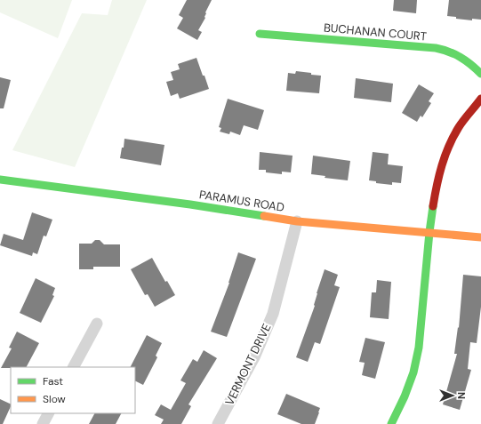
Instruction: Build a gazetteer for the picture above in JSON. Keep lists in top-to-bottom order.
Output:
{
  "streets": {
    "street": ["BUCHANAN COURT", "PARAMUS ROAD", "VERMONT DRIVE"]
  },
  "crossings": [
    ["PARAMUS ROAD", "VERMONT DRIVE"]
  ],
  "legend": ["Fast", "Slow"],
  "north": "right"
}
